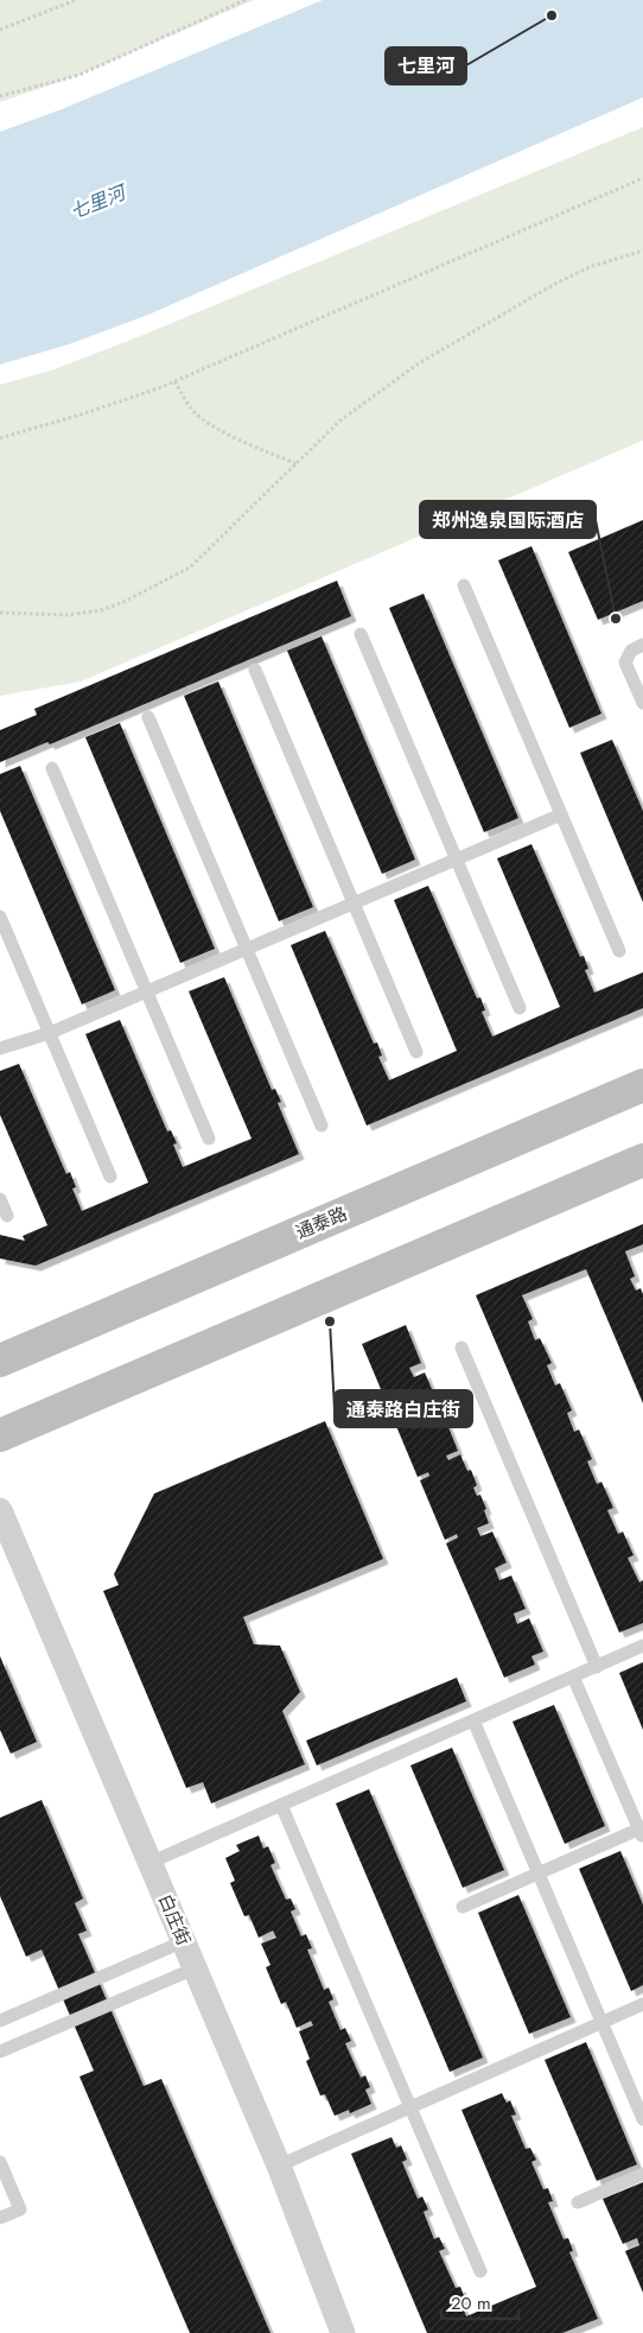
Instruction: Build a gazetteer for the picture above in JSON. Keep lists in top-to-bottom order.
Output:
{
  "streets": {
    "street": ["通泰路", "白庄街"]
  },
  "water": ["七里河"],
  "places": ["七里河", "郑州逸泉国际酒店", "通泰路白庄街"],
  "scale_bar": "20 m"
}
